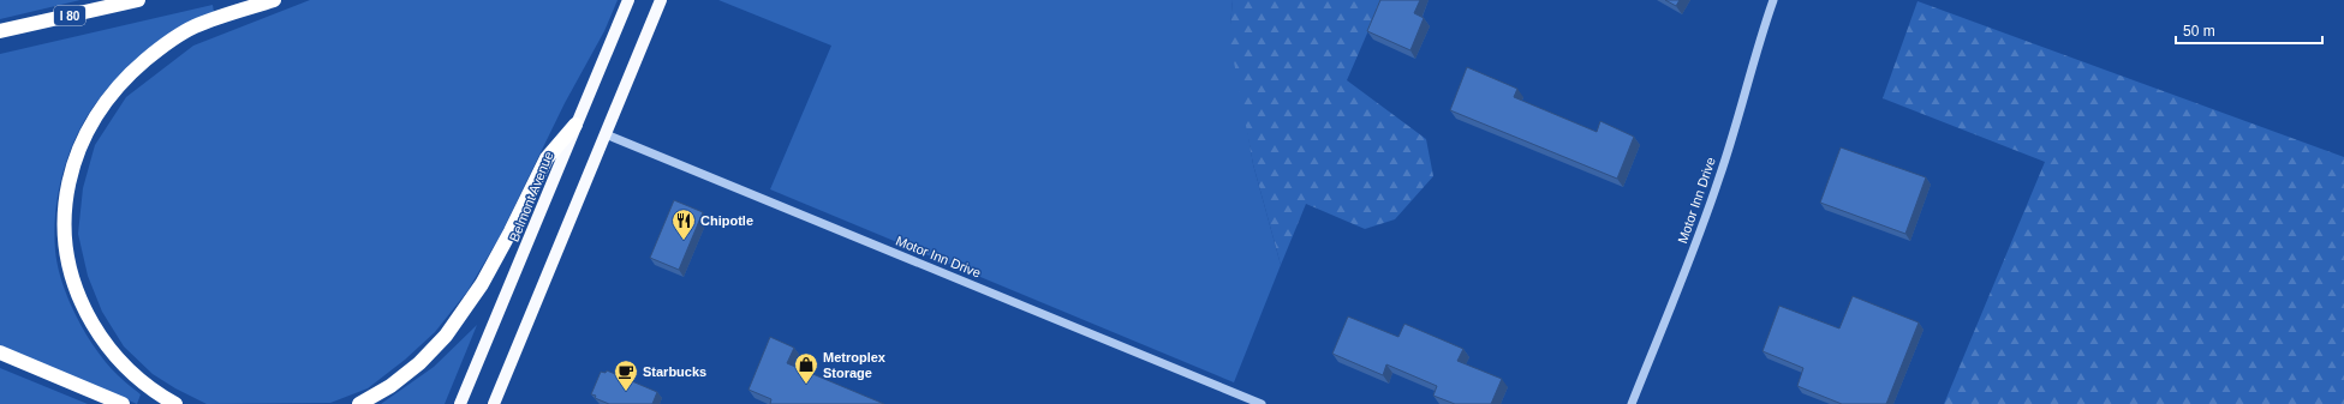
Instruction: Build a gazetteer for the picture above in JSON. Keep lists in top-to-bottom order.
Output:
{
  "streets": {
    "highway": ["I 80"],
    "main road": ["Belmont Avenue"],
    "street": ["Motor Inn Drive"]
  },
  "places": {
    "restaurant": ["Chipotle"],
    "shop": ["Metroplex Storage"],
    "cafe": ["Starbucks"]
  },
  "scale_bar": "50 m"
}
